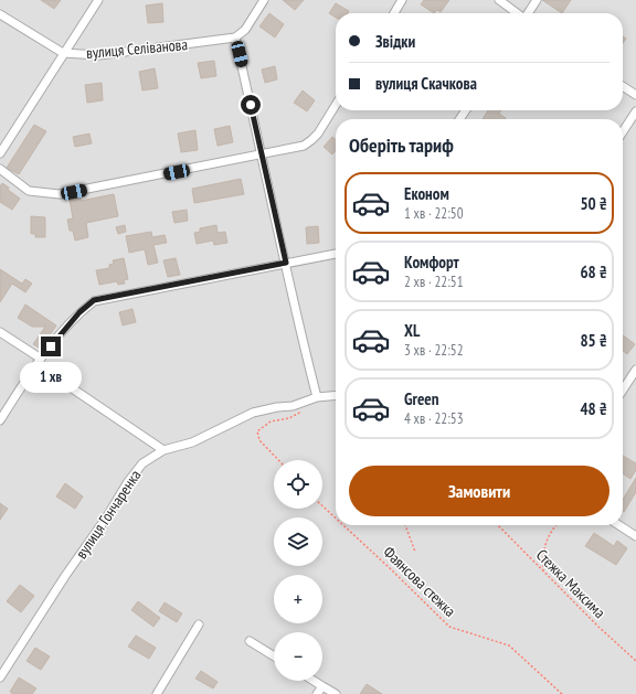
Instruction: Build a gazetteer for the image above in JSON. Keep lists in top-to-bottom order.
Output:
{
  "streets": {
    "street": ["вулиця Селіванова", "вулиця Гончаренка"],
    "path": ["Фаянсова стежка", "Стежка Максима"]
  },
  "page": {
    "banner": ["Звідки", "вулиця Скачкова"],
    "heading": "Оберіть тариф",
    "list": [
      {
        "name": "Економ",
        "note": "1 хв · 22:50",
        "value": "50 ₴"
      },
      {
        "name": "Комфорт",
        "note": "2 хв · 22:51",
        "value": "68 ₴"
      },
      {
        "name": "XL",
        "note": "3 хв · 22:52",
        "value": "85 ₴"
      },
      {
        "name": "Green",
        "note": "4 хв · 22:53",
        "value": "48 ₴"
      }
    ],
    "bubble": "1 хв",
    "buttons": "Замовити",
    "map_buttons": ["+", "−"]
  }
}
